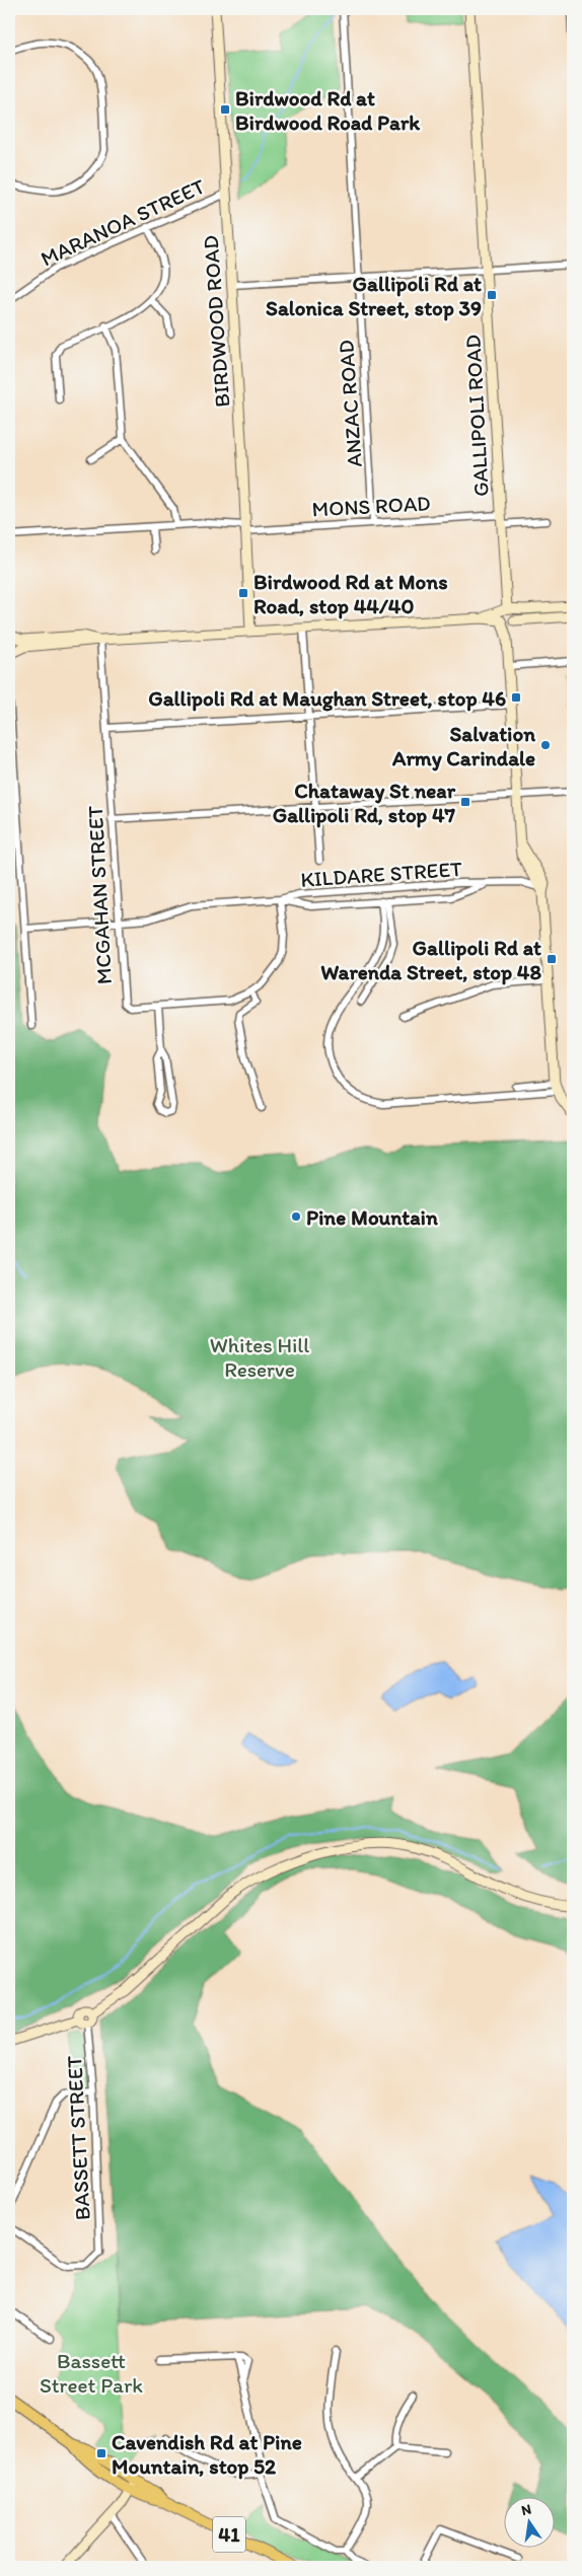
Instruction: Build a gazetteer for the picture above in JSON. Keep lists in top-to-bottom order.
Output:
{
  "streets": {
    "main road": ["41"],
    "street": [
      "MARANOA STREET",
      "BIRDWOOD ROAD",
      "ANZAC ROAD",
      "GALLIPOLI ROAD",
      "MONS ROAD",
      "KILDARE STREET",
      "MCGAHAN STREET",
      "BASSETT STREET"
    ]
  },
  "crossings": [
    ["MARANOA STREET", "BIRDWOOD ROAD"],
    ["BIRDWOOD ROAD", "MONS ROAD"],
    ["ANZAC ROAD", "MONS ROAD"],
    ["GALLIPOLI ROAD", "MONS ROAD"],
    ["KILDARE STREET", "MCGAHAN STREET"]
  ],
  "parks": ["Whites Hill Reserve", "Bassett Street Park"],
  "places": {
    "transit": [
      "Birdwood Rd at Birdwood Road Park",
      "Gallipoli Rd at Salonica Street, stop 39",
      "Birdwood Rd at Mons Road, stop 44/40",
      "Gallipoli Rd at Maughan Street, stop 46",
      "Chataway St near Gallipoli Rd, stop 47",
      "Gallipoli Rd at Warenda Street, stop 48",
      "Cavendish Rd at Pine Mountain, stop 52"
    ],
    "other": ["Salvation Army Carindale", "Pine Mountain"]
  },
  "north": "top"
}
